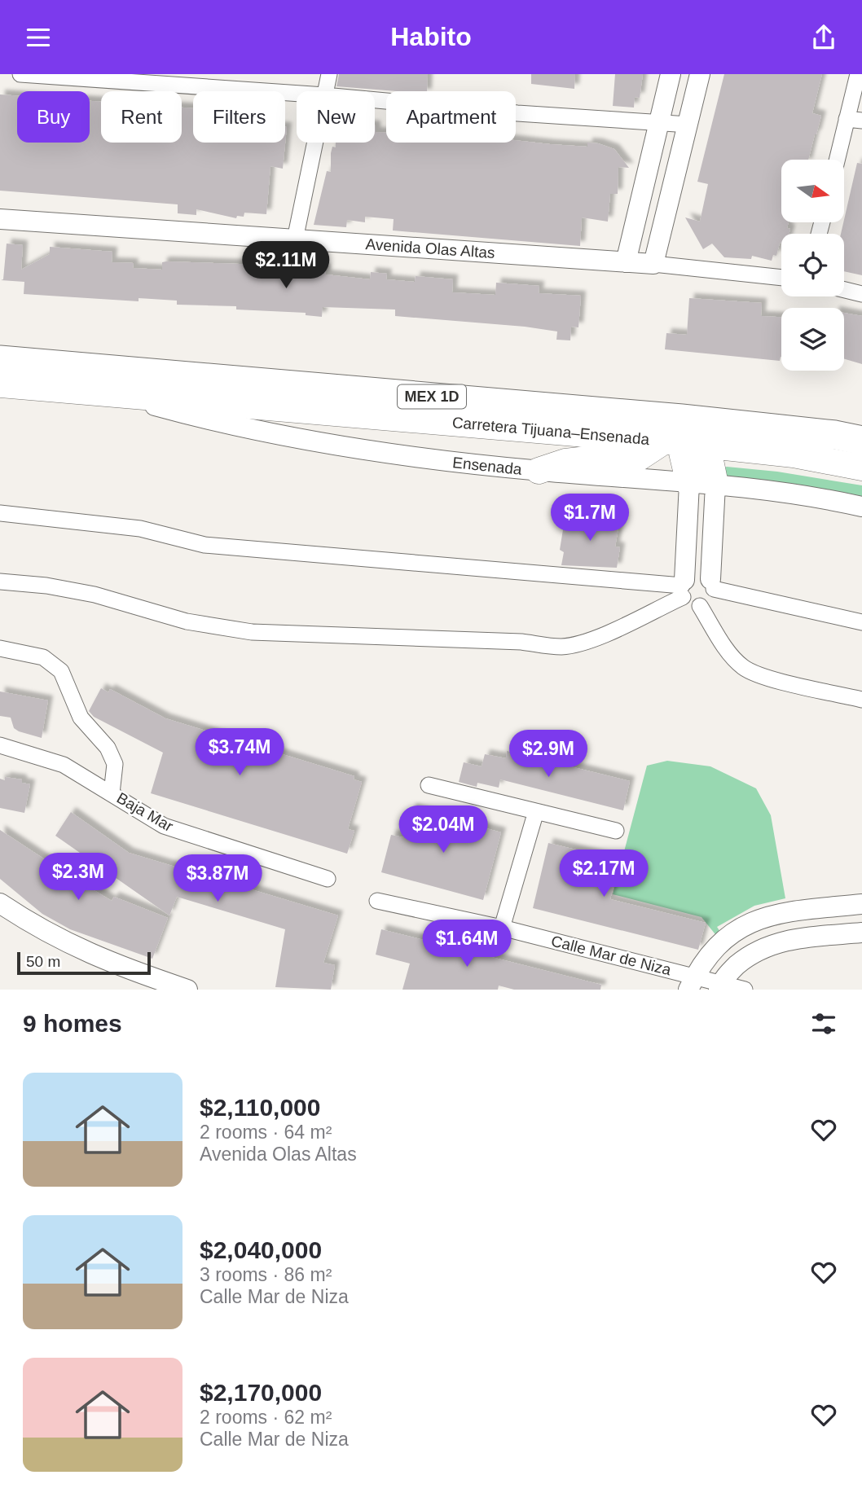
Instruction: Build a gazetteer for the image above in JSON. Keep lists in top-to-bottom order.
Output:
{
  "streets": {
    "highway": ["MEX 1D", "Carretera Tijuana–Ensenada"],
    "street": [
      "Avenida Olas Altas",
      "Ensenada",
      "Baja Mar",
      "Calle Mar de Niza"
    ]
  },
  "crossings": [
    ["Carretera Tijuana–Ensenada", "Ensenada"]
  ],
  "scale_bar": "50 m",
  "north": "right",
  "page": {
    "header": "Habito",
    "chip": [
      "Buy",
      "Rent",
      "Filters",
      "New",
      "Apartment"
    ],
    "price": [
      "$2.11M",
      "$1.7M",
      "$3.74M",
      "$2.9M",
      "$2.04M",
      "$2.17M",
      "$2.3M",
      "$3.87M",
      "$1.64M"
    ],
    "scale": "50 m",
    "heading": "9 homes",
    "list": [
      {
        "name": "$2,110,000",
        "note": "2 rooms · 64 m² · Avenida Olas Altas"
      },
      {
        "name": "$2,040,000",
        "note": "3 rooms · 86 m² · Calle Mar de Niza"
      },
      {
        "name": "$2,170,000",
        "note": "2 rooms · 62 m² · Calle Mar de Niza"
      }
    ]
  }
}
